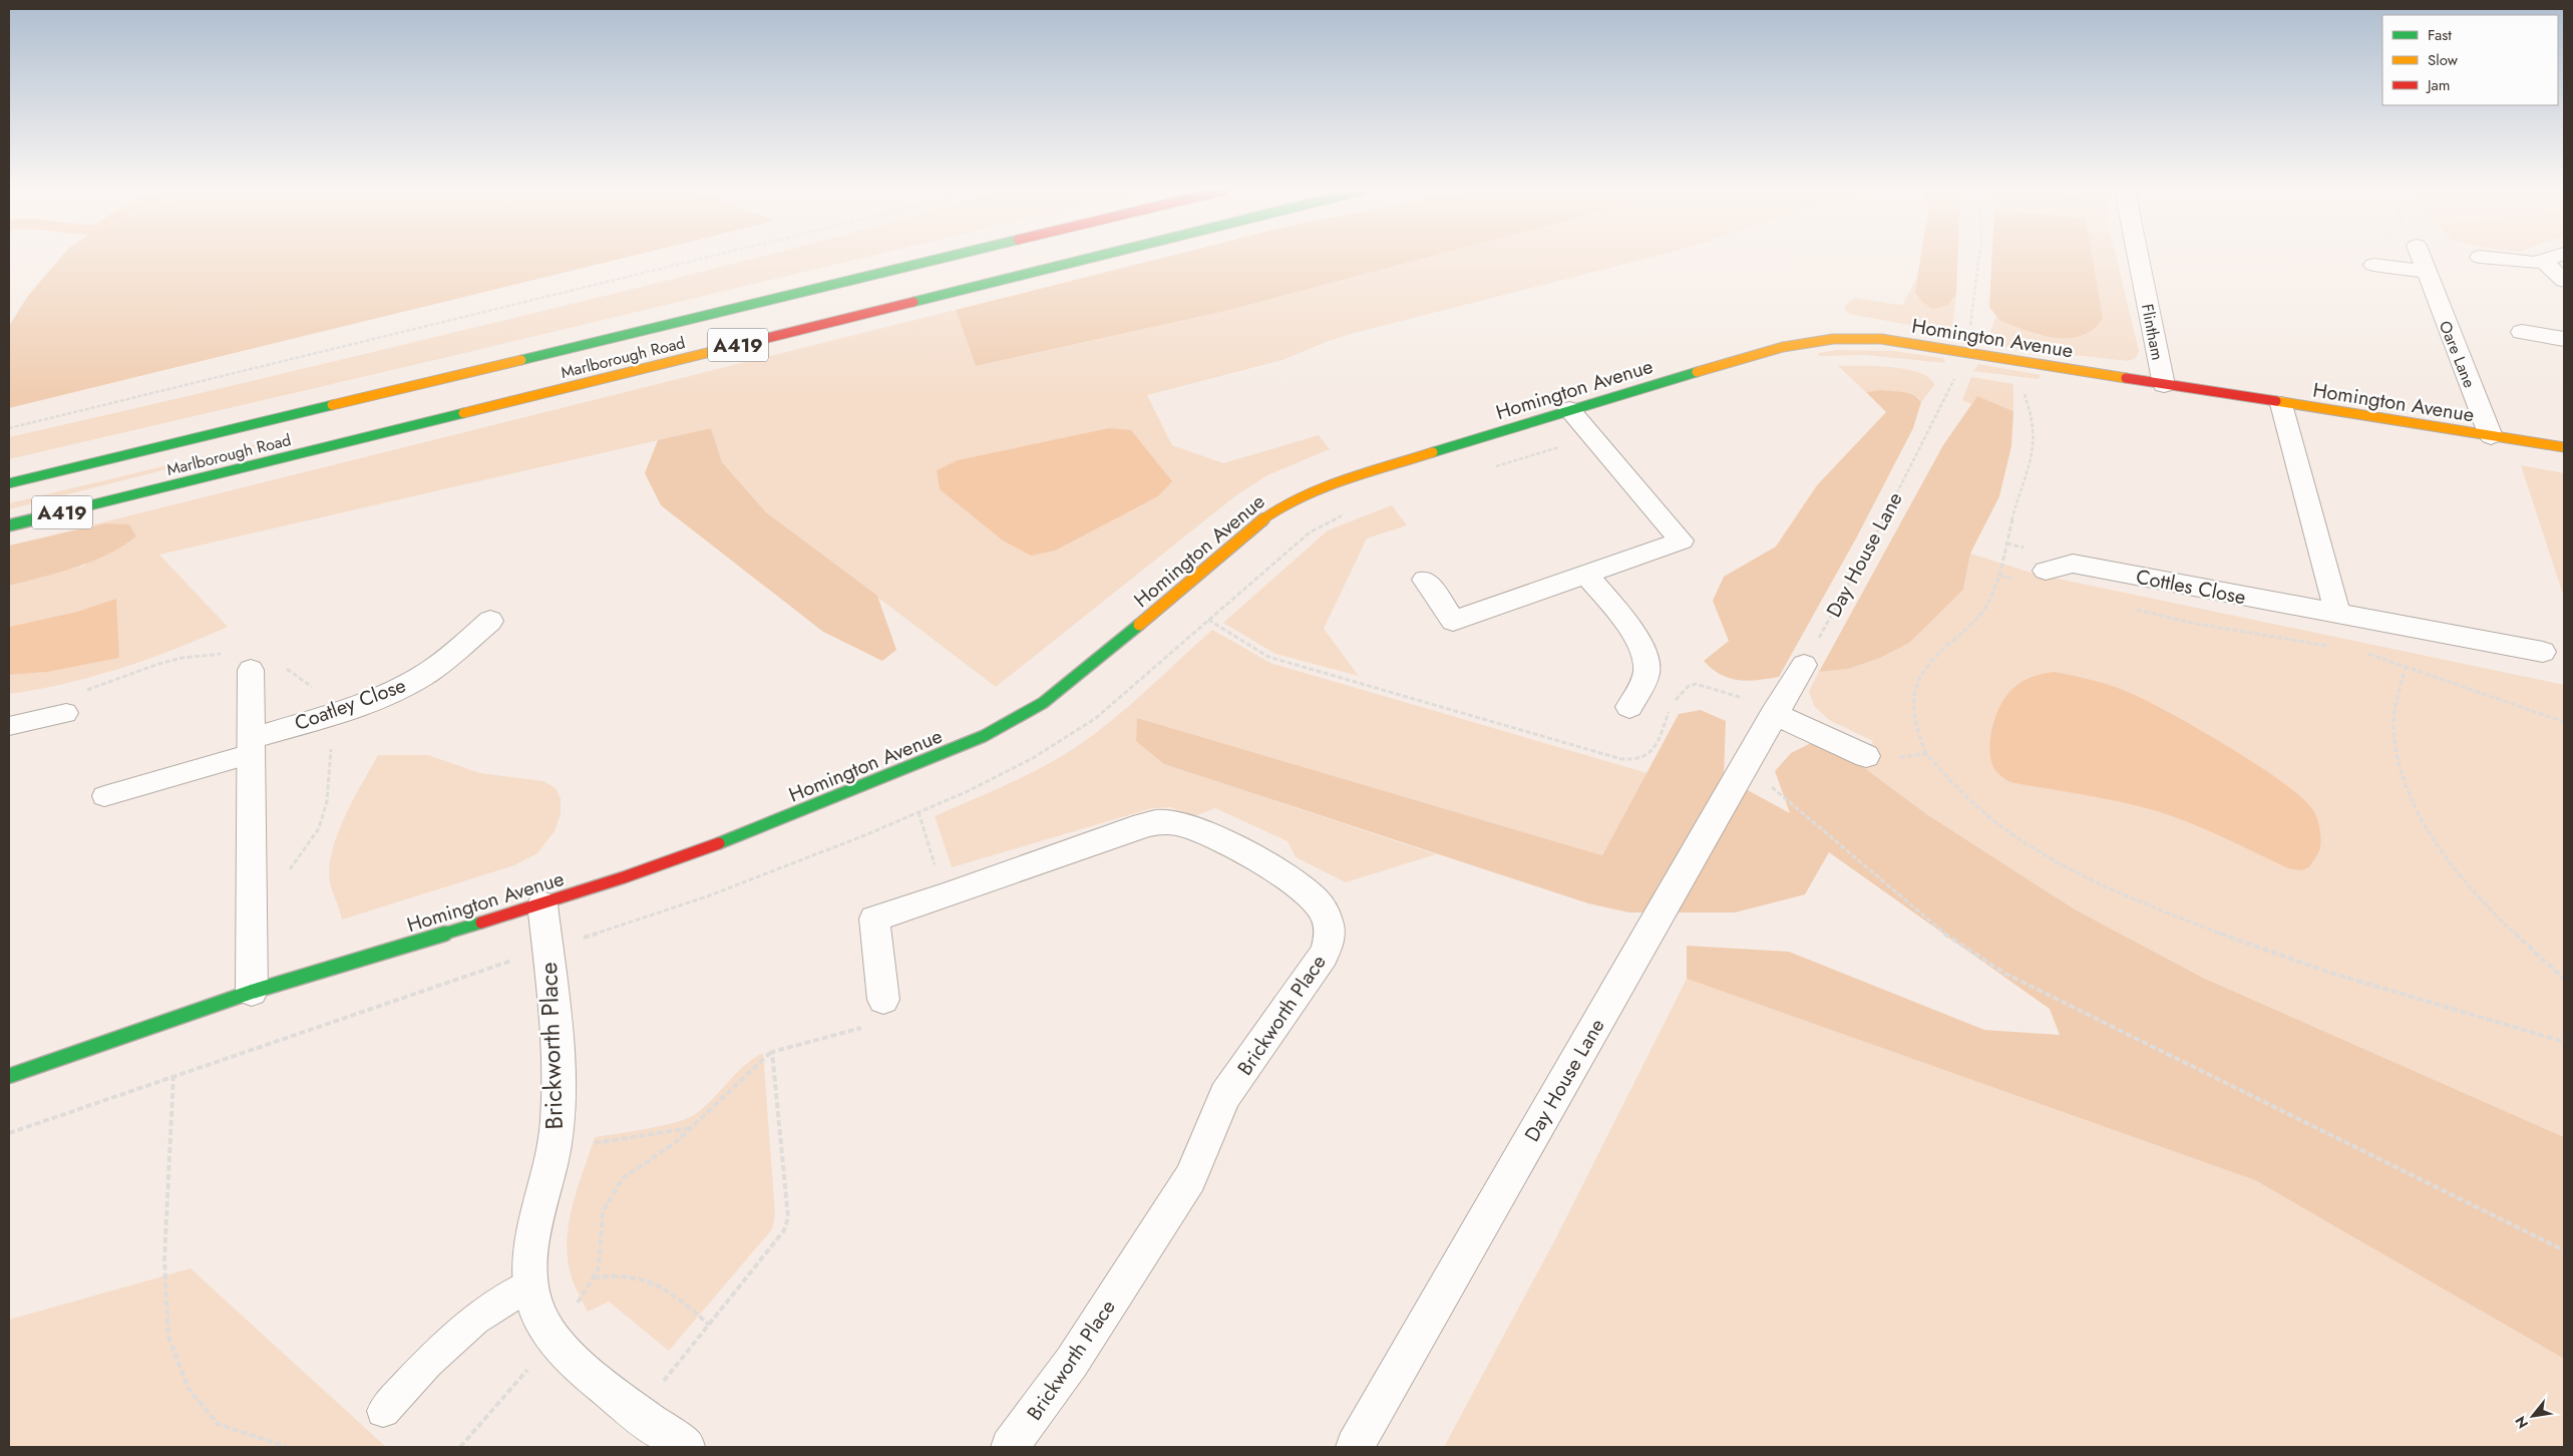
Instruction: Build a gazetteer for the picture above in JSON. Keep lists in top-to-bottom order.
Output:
{
  "streets": {
    "main road": ["Homington Avenue", "A419", "Marlborough Road"],
    "street": [
      "Flintham",
      "Oare Lane",
      "Day House Lane",
      "Cottles Close",
      "Coatley Close",
      "Brickworth Place"
    ]
  },
  "crossings": [
    ["Flintham", "Homington Avenue"],
    ["Homington Avenue", "Oare Lane"],
    ["Homington Avenue", "Brickworth Place"]
  ],
  "legend": ["Fast", "Slow", "Jam"],
  "north": "bottom left"
}
